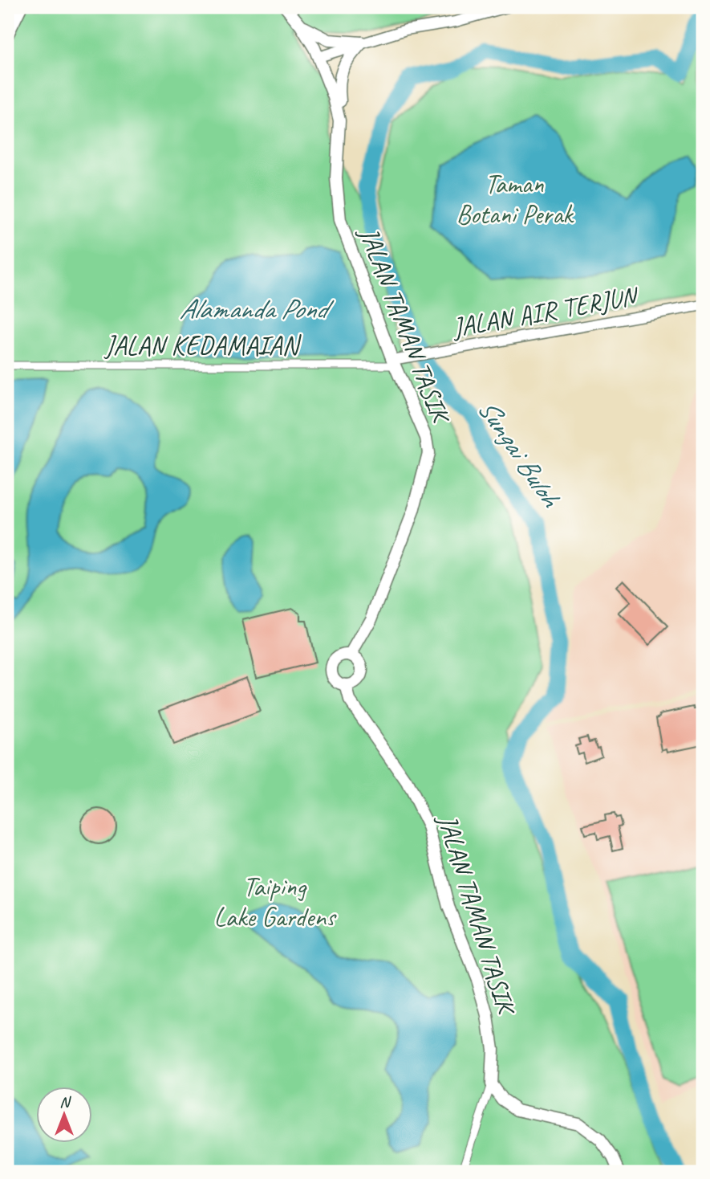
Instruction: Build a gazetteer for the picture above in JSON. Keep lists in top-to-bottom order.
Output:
{
  "streets": {
    "street": ["JALAN AIR TERJUN", "JALAN TAMAN TASIK", "JALAN KEDAMAIAN"]
  },
  "crossings": [
    ["JALAN AIR TERJUN", "JALAN TAMAN TASIK"],
    ["JALAN AIR TERJUN", "JALAN KEDAMAIAN"],
    ["JALAN TAMAN TASIK", "JALAN KEDAMAIAN"]
  ],
  "water": ["Alamanda Pond", "Sungai Buloh"],
  "parks": ["Taman Botani Perak", "Taiping Lake Gardens"],
  "north": "top"
}
